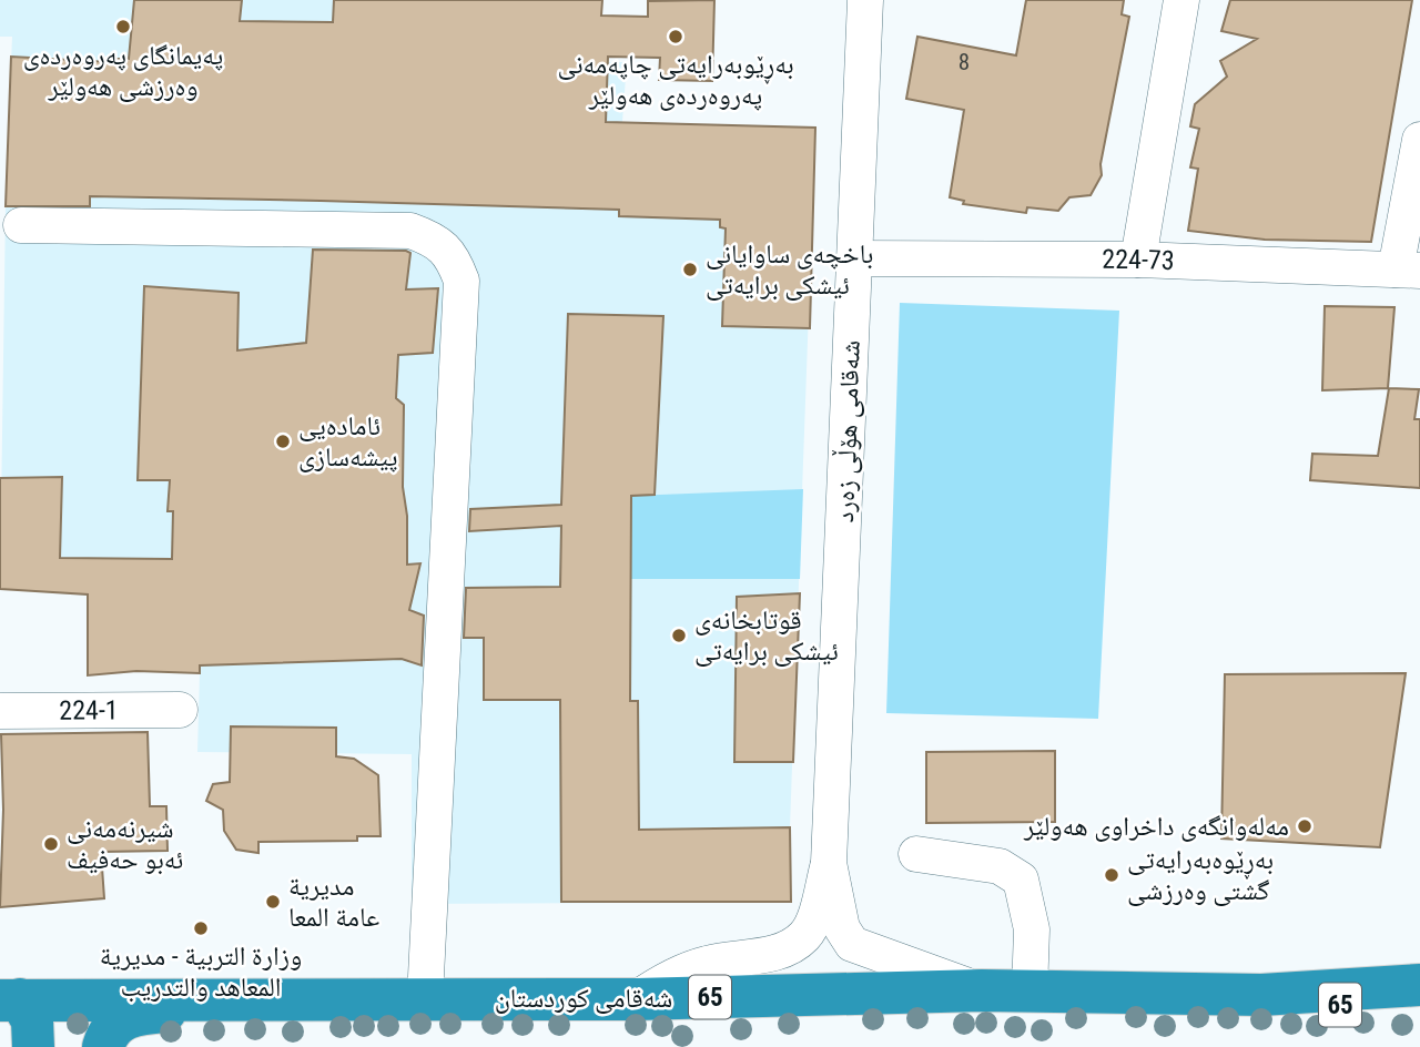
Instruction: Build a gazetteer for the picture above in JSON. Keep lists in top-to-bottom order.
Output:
{
  "streets": {
    "highway": ["65", "شەقامی کوردستان"],
    "street": ["224-73", "شەقامی هۆڵی زەرد", "224-1"]
  },
  "crossings": [
    ["224-73", "شەقامی هۆڵی زەرد"],
    ["شەقامی هۆڵی زەرد", "شەقامی کوردستان"]
  ],
  "places": [
    "پەیمانگای پەروەردەی وەرزشی هەولێر",
    "بەڕێوبەرایەتی چاپەمەنی پەروەردەی هەولێر",
    "باخچەی ساوایانی ئیشکی برایەتی",
    "ئامادەیی پیشەسازی",
    "قوتابخانەی ئیشکی برایەتی",
    "مەلەوانگەی داخراوی هەولێر",
    "شیرنەمەنی ئەبو حەفیف",
    "بەڕێوەبەرایەتی گشتی وەرزشی",
    "مدیریة عامة المعا",
    "وزارة التربية - مديرية المعاهد والتدريب"
  ],
  "house_numbers": ["8"]
}
